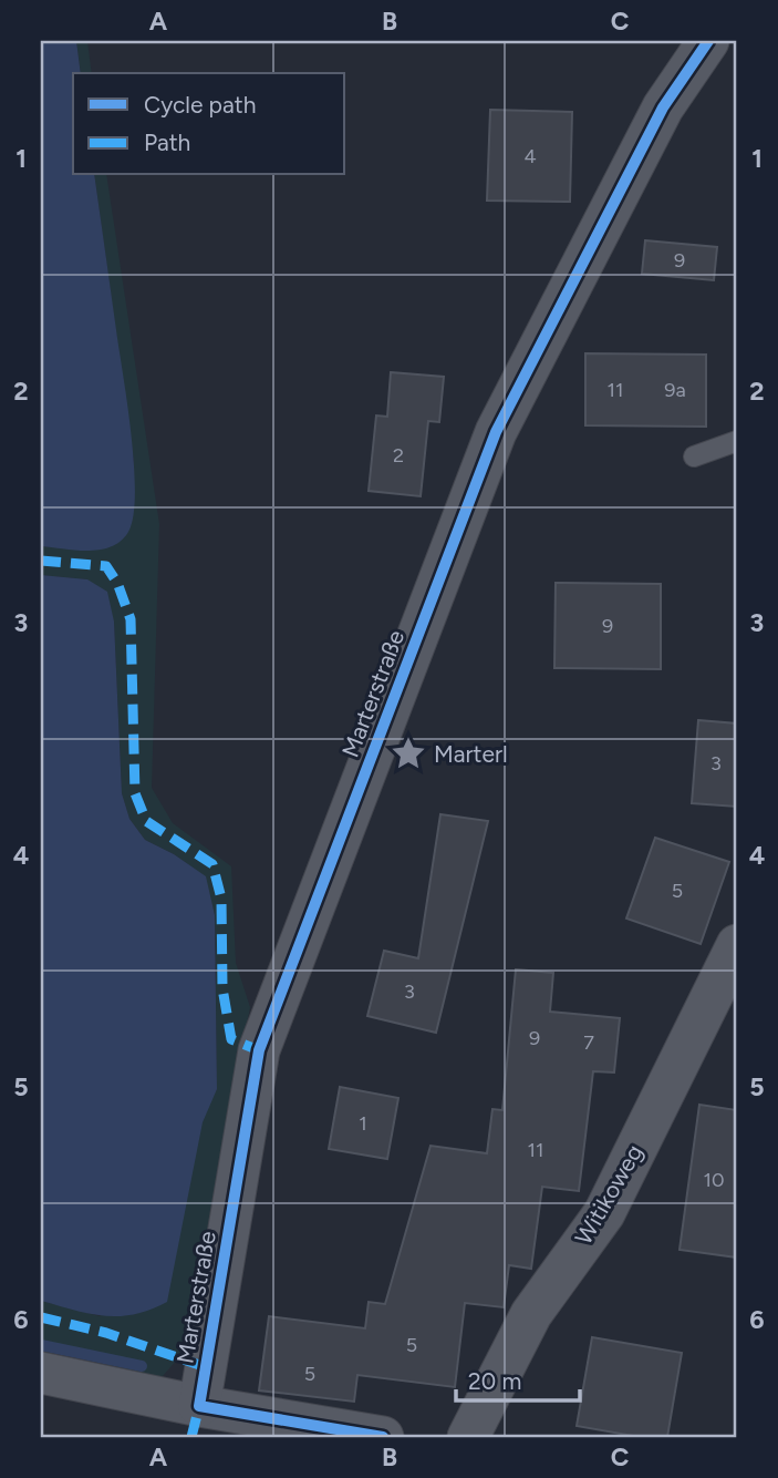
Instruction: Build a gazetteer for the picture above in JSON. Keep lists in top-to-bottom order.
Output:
{
  "streets": {
    "street": ["Marterstraße", "Witikoweg"]
  },
  "places": {
    "place": ["Marterl"]
  },
  "house_numbers": [
    "4",
    "9",
    "11",
    "9a",
    "2",
    "9",
    "3",
    "5",
    "3",
    "9",
    "7",
    "1",
    "11",
    "10",
    "5",
    "5"
  ],
  "legend": ["Cycle path", "Path"],
  "scale_bar": "20 m",
  "grid": {
    "columns": ["A", "B", "C"],
    "rows": [
      "1",
      "2",
      "3",
      "4",
      "5",
      "6"
    ]
  }
}
